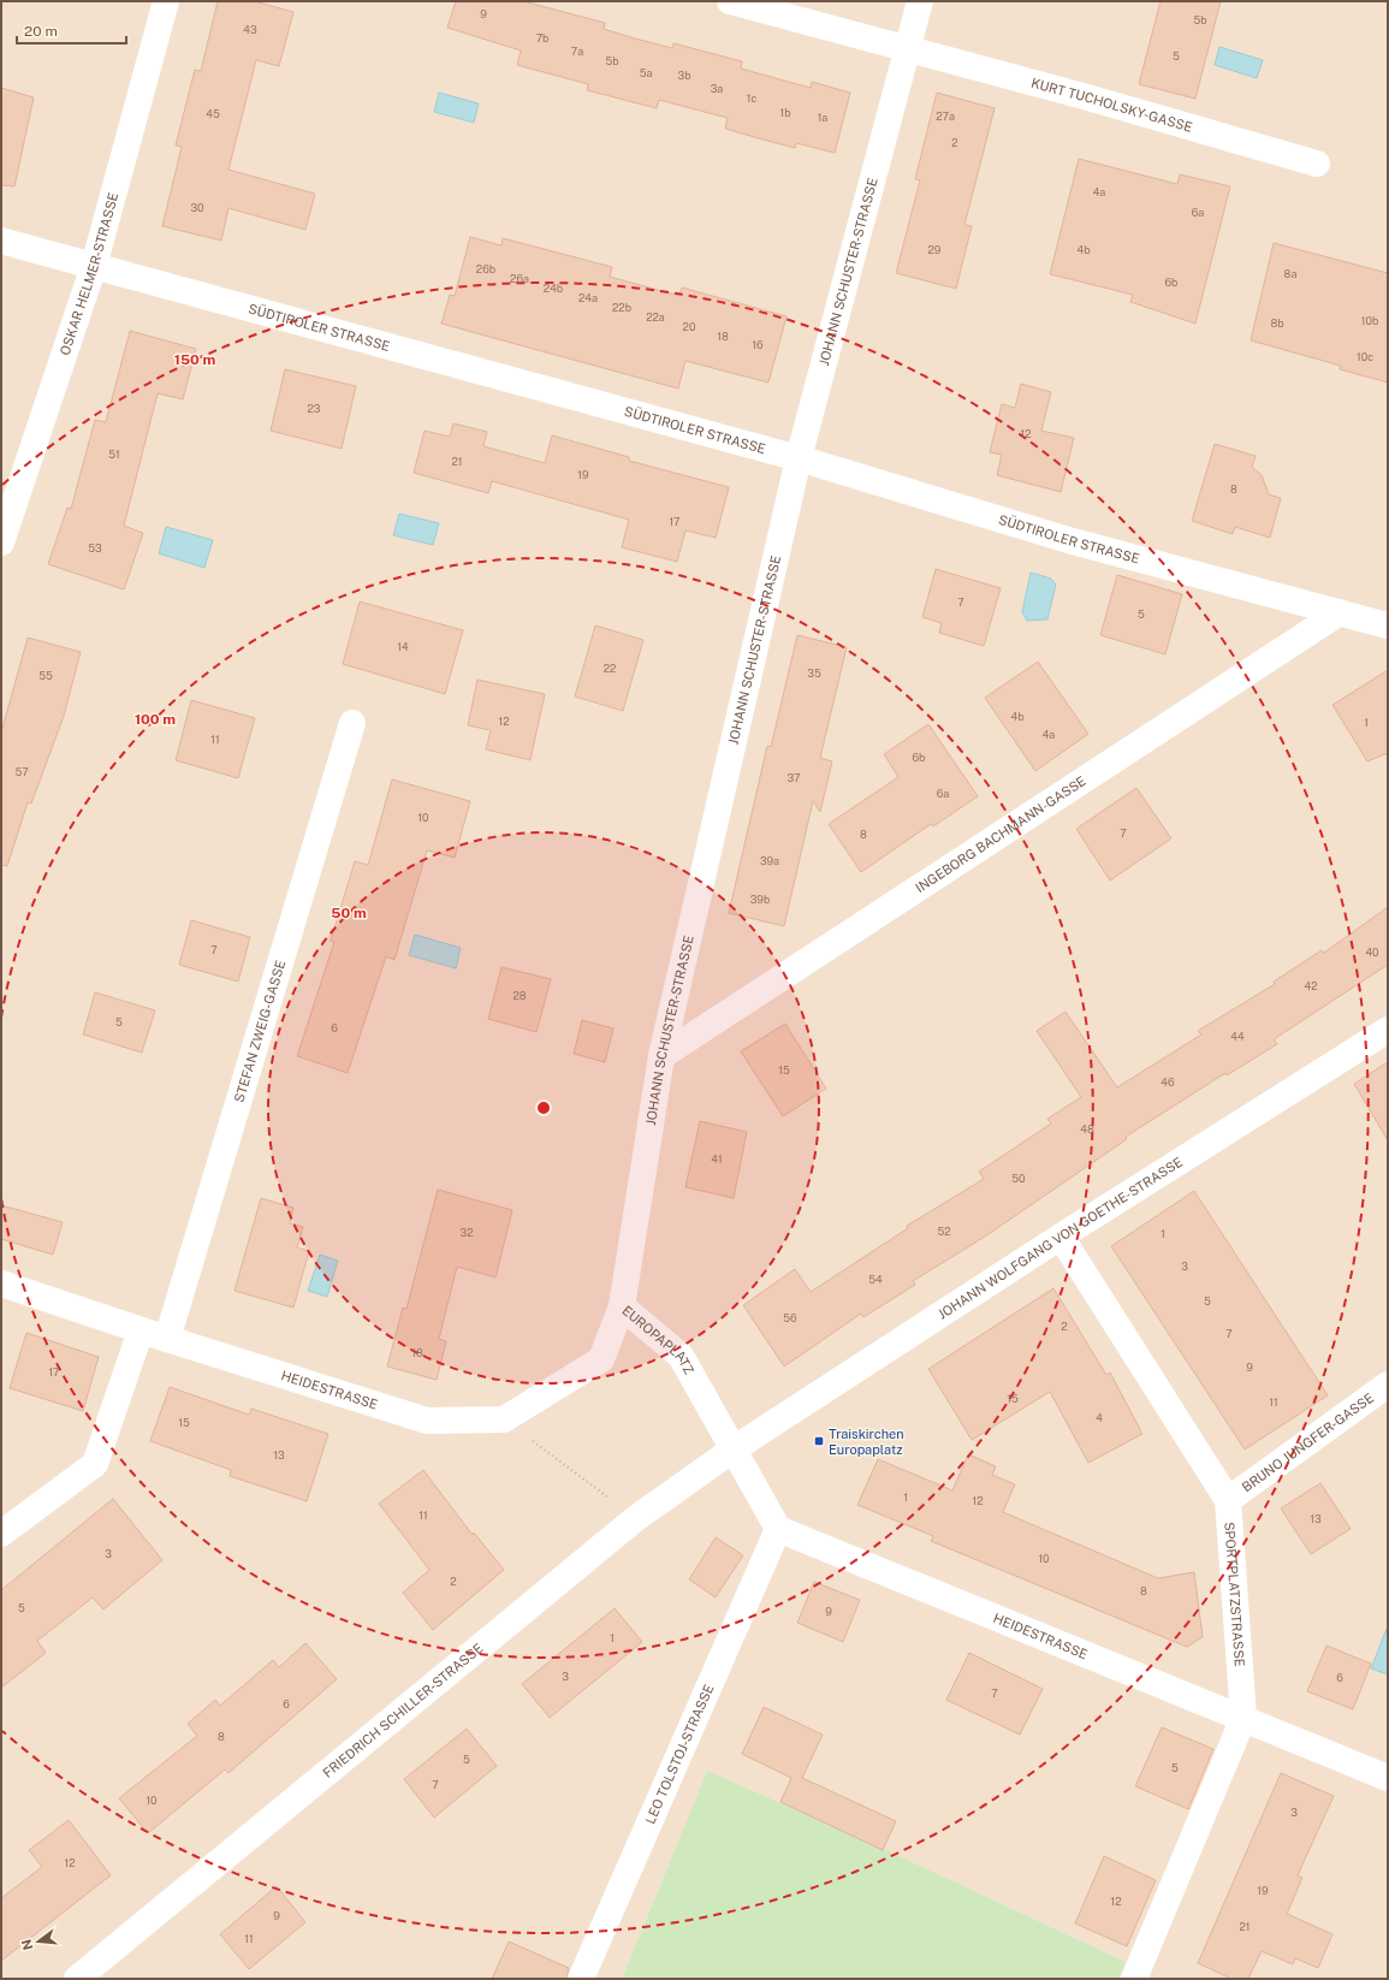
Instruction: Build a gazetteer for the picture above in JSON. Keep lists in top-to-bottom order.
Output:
{
  "streets": {
    "street": [
      "KURT TUCHOLSKY-GASSE",
      "JOHANN SCHUSTER-STRASSE",
      "OSKAR HELMER-STRASSE",
      "SÜDTIROLER STRASSE",
      "INGEBORG BACHMANN-GASSE",
      "STEFAN ZWEIG-GASSE",
      "JOHANN WOLFGANG VON GOETHE-STRASSE",
      "EUROPAPLATZ",
      "HEIDESTRASSE",
      "BRUNO JUNGFER-GASSE",
      "SPORTPLATZSTRASSE",
      "FRIEDRICH SCHILLER-STRASSE",
      "LEO TOLSTOJ-STRASSE"
    ]
  },
  "crossings": [
    ["KURT TUCHOLSKY-GASSE", "JOHANN SCHUSTER-STRASSE"],
    ["JOHANN SCHUSTER-STRASSE", "SÜDTIROLER STRASSE"],
    ["JOHANN SCHUSTER-STRASSE", "INGEBORG BACHMANN-GASSE"],
    ["JOHANN SCHUSTER-STRASSE", "EUROPAPLATZ"],
    ["OSKAR HELMER-STRASSE", "SÜDTIROLER STRASSE"],
    ["SÜDTIROLER STRASSE", "INGEBORG BACHMANN-GASSE"],
    ["STEFAN ZWEIG-GASSE", "HEIDESTRASSE"],
    ["JOHANN WOLFGANG VON GOETHE-STRASSE", "EUROPAPLATZ"],
    ["JOHANN WOLFGANG VON GOETHE-STRASSE", "SPORTPLATZSTRASSE"],
    ["JOHANN WOLFGANG VON GOETHE-STRASSE", "FRIEDRICH SCHILLER-STRASSE"],
    ["EUROPAPLATZ", "HEIDESTRASSE"],
    ["EUROPAPLATZ", "FRIEDRICH SCHILLER-STRASSE"],
    ["HEIDESTRASSE", "SPORTPLATZSTRASSE"],
    ["HEIDESTRASSE", "LEO TOLSTOJ-STRASSE"],
    ["BRUNO JUNGFER-GASSE", "SPORTPLATZSTRASSE"]
  ],
  "places": {
    "transit": ["Traiskirchen Europaplatz"]
  },
  "house_numbers": [
    "9",
    "5b",
    "43",
    "7b",
    "7a",
    "5",
    "5b",
    "5a",
    "3b",
    "3a",
    "1c",
    "1b",
    "45",
    "27a",
    "1a",
    "2",
    "4a",
    "30",
    "6a",
    "29",
    "4b",
    "26b",
    "8a",
    "26a",
    "6b",
    "24b",
    "24a",
    "22b",
    "22a",
    "10b",
    "8b",
    "20",
    "18",
    "16",
    "10c",
    "23",
    "12",
    "51",
    "21",
    "19",
    "8",
    "17",
    "53",
    "7",
    "5",
    "14",
    "22",
    "35",
    "55",
    "4b",
    "12",
    "1",
    "4a",
    "11",
    "6b",
    "57",
    "37",
    "6a",
    "10",
    "7",
    "8",
    "39a",
    "39b",
    "7",
    "40",
    "42",
    "28",
    "5",
    "6",
    "44",
    "15",
    "46",
    "48",
    "41",
    "50",
    "52",
    "32",
    "1",
    "3",
    "54",
    "5",
    "56",
    "2",
    "7",
    "18",
    "9",
    "17",
    "15",
    "11",
    "4",
    "15",
    "13",
    "1",
    "12",
    "11",
    "13",
    "3",
    "10",
    "2",
    "8",
    "5",
    "9",
    "1",
    "3",
    "6",
    "7",
    "6",
    "8",
    "5",
    "5",
    "7",
    "10",
    "3",
    "12",
    "19",
    "12",
    "9",
    "21",
    "11"
  ],
  "scale_bar": "20 m",
  "north": "left",
  "rings": ["150 m", "100 m", "50 m"]
}
